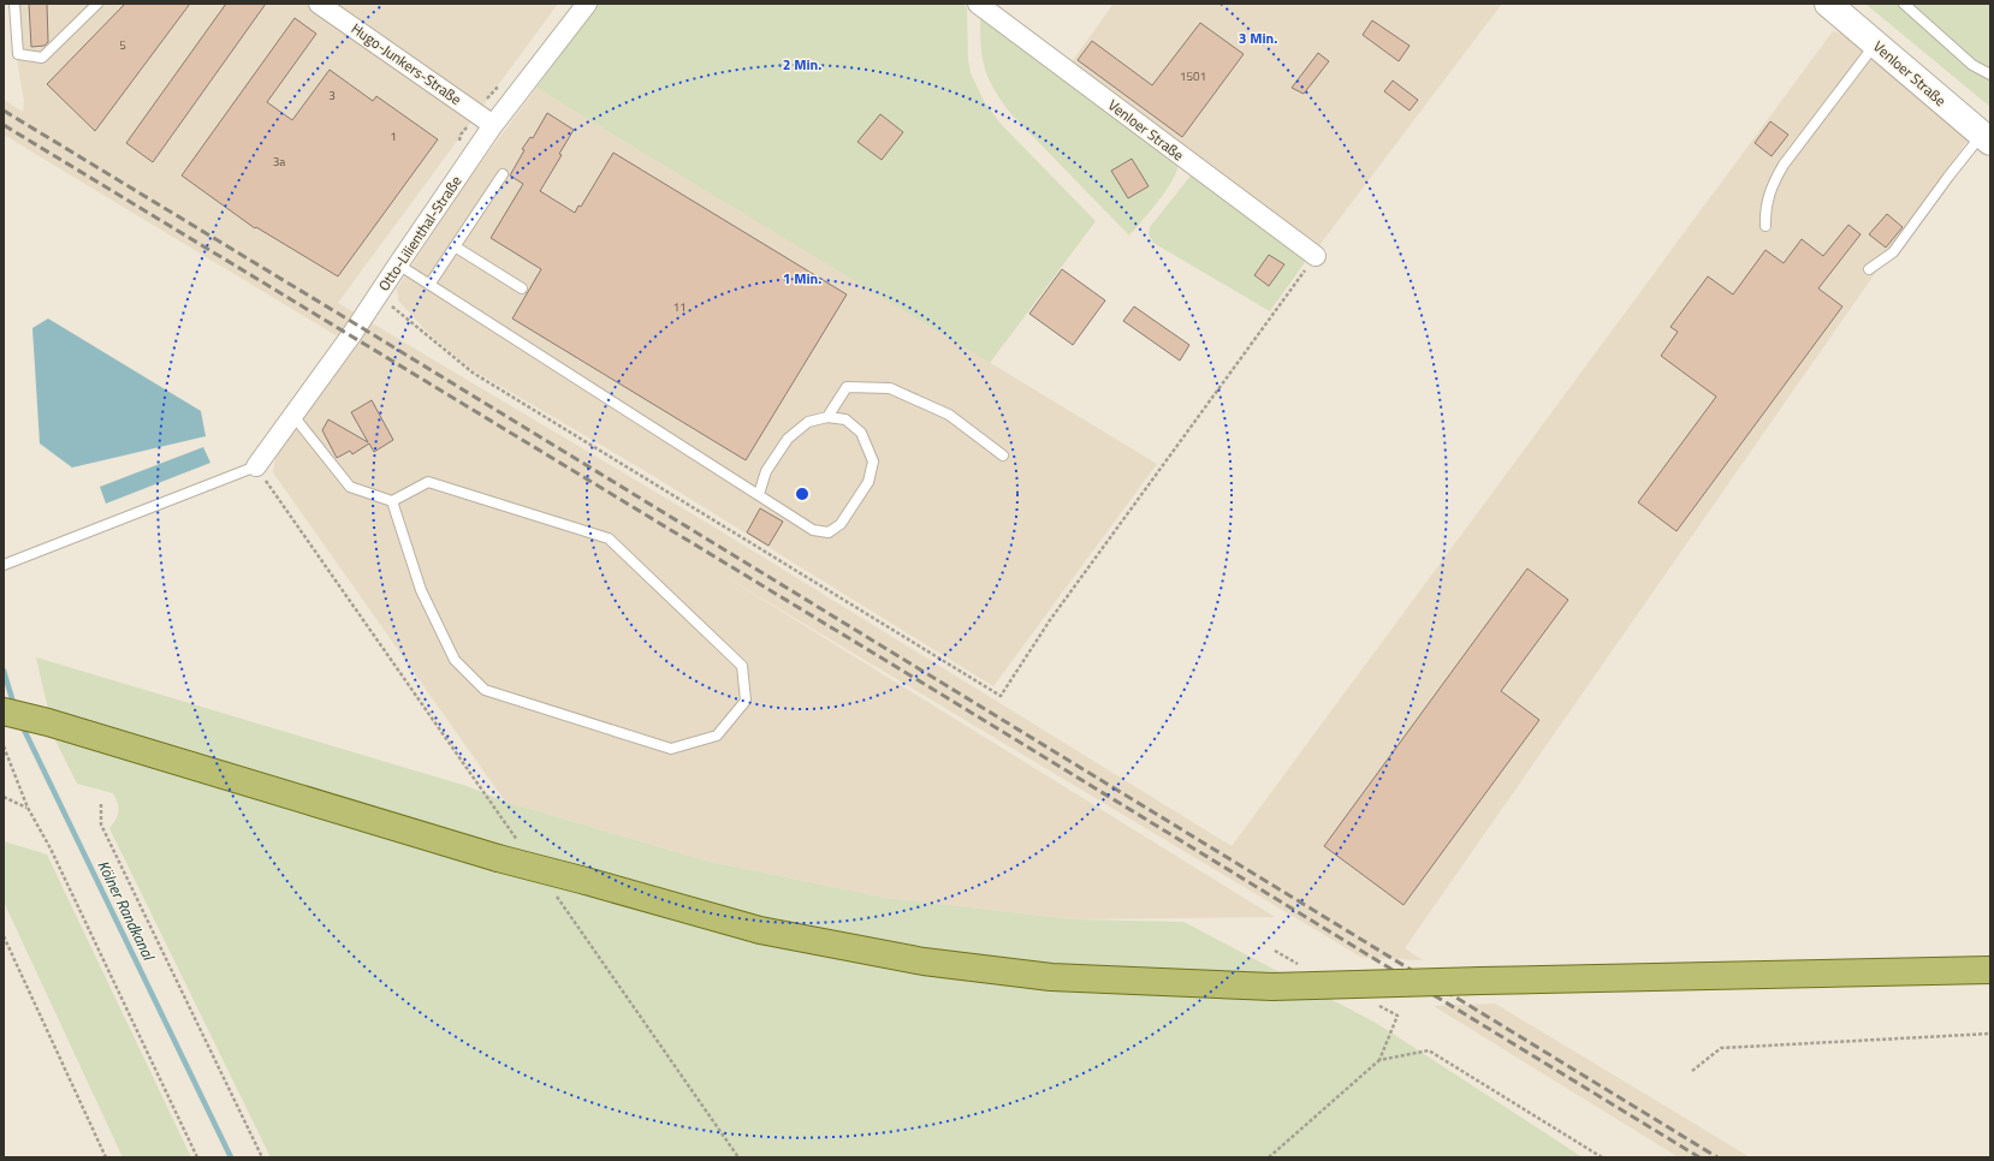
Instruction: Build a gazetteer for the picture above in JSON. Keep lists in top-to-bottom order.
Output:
{
  "streets": {
    "main road": ["Venloer Straße"],
    "street": ["Hugo-Junkers-Straße", "Otto-Lilienthal-Straße"]
  },
  "crossings": [
    ["Hugo-Junkers-Straße", "Otto-Lilienthal-Straße"]
  ],
  "water": ["Kölner Randkanal"],
  "house_numbers": [
    "5",
    "1501",
    "3",
    "1",
    "3a",
    "11"
  ],
  "rings": ["3 Min.", "2 Min.", "1 Min."]
}
